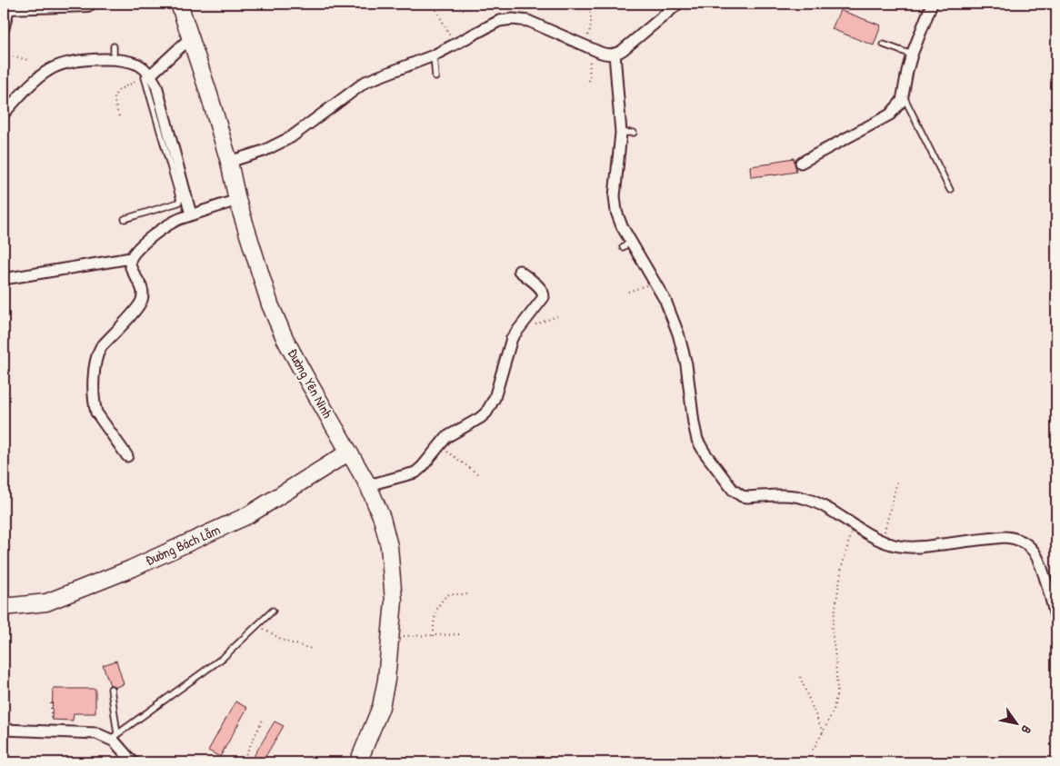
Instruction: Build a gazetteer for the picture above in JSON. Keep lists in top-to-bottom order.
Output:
{
  "streets": {
    "main road": ["Đường Yên Ninh", "Đường Bách Lẫm"]
  },
  "crossings": [
    ["Đường Yên Ninh", "Đường Bách Lẫm"]
  ],
  "north": "bottom right"
}
